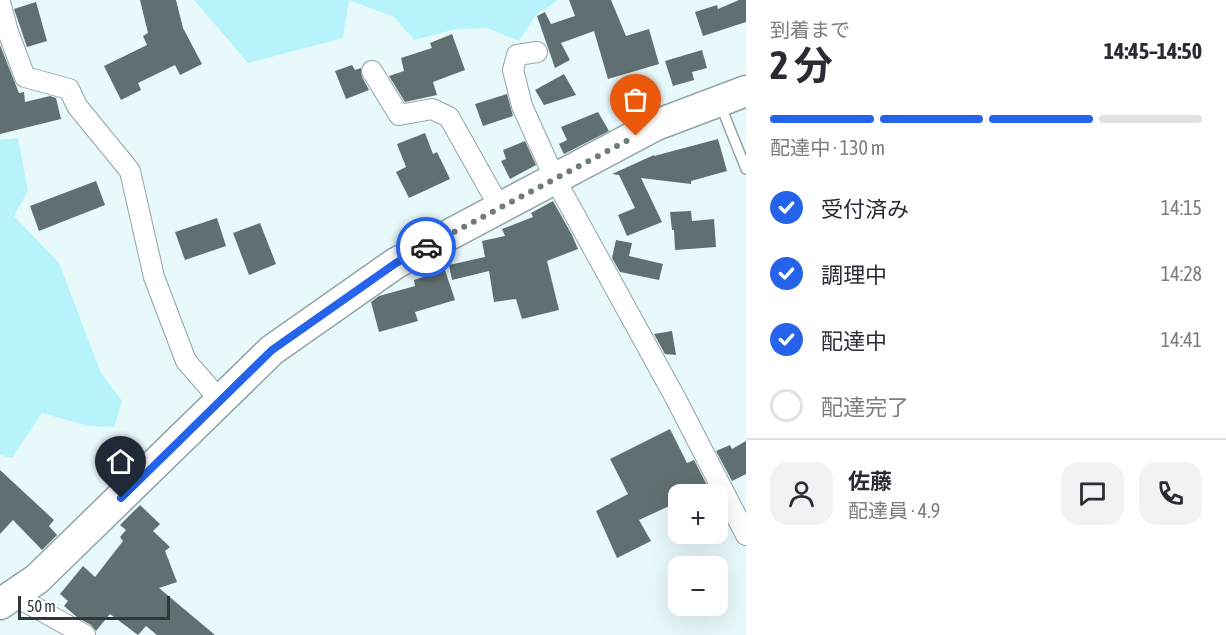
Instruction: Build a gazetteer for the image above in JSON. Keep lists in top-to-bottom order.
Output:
{
  "scale_bar": "50 m",
  "page": {
    "heading": ["2 分", "到着まで", "14:45–14:50"],
    "panel": ["佐藤", "配達員 · 4.9"],
    "bar": "配達中 · 130 m",
    "list": [
      ["受付済み", "14:15"],
      ["調理中", "14:28"],
      ["配達中", "14:41"],
      "配達完了"
    ],
    "map_buttons": ["+", "−"],
    "scale": "50 m"
  }
}
